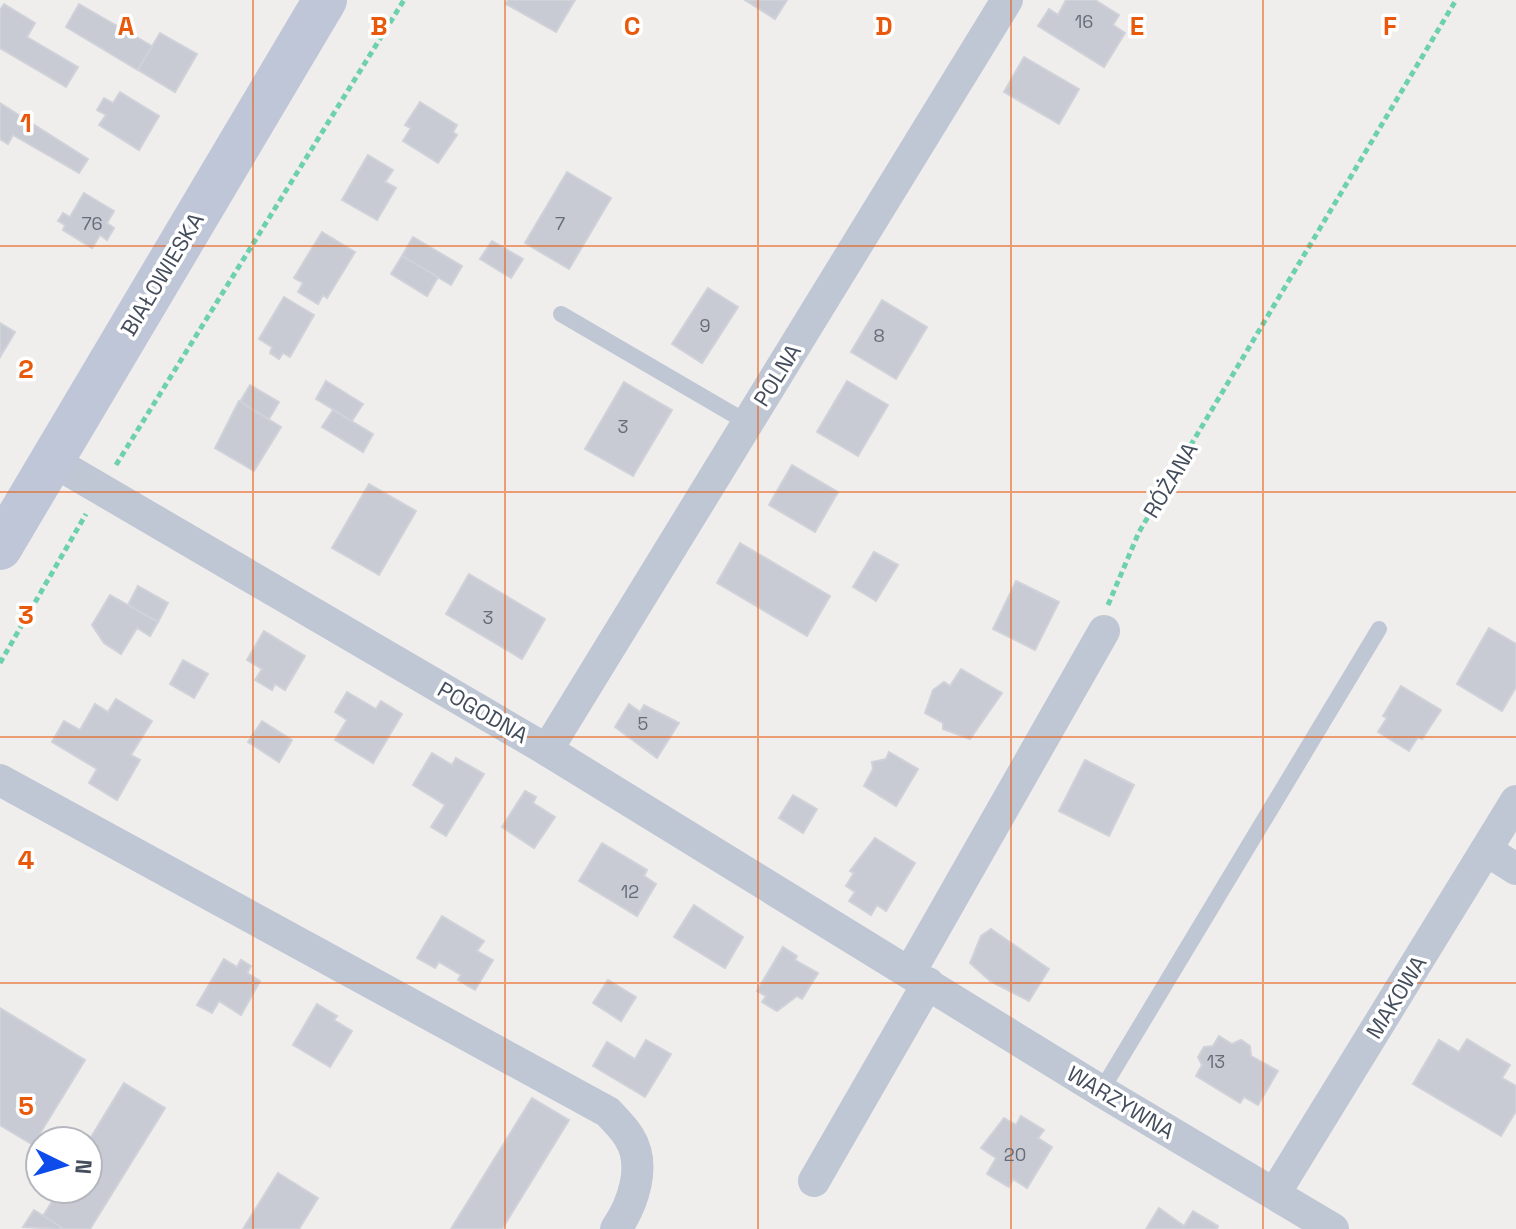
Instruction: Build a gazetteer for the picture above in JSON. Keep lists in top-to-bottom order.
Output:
{
  "streets": {
    "main road": ["BIAŁOWIESKA"],
    "street": [
      "POLNA",
      "POGODNA",
      "MAKOWA",
      "WARZYWNA"
    ],
    "path": ["RÓŻANA"]
  },
  "crossings": [
    ["BIAŁOWIESKA", "POGODNA"],
    ["POLNA", "POGODNA"],
    ["POGODNA", "WARZYWNA"],
    ["MAKOWA", "WARZYWNA"]
  ],
  "house_numbers": [
    "16",
    "76",
    "7",
    "9",
    "8",
    "3",
    "3",
    "5",
    "12",
    "13",
    "20"
  ],
  "north": "right",
  "grid": {
    "columns": [
      "A",
      "B",
      "C",
      "D",
      "E",
      "F"
    ],
    "rows": [
      "1",
      "2",
      "3",
      "4",
      "5"
    ]
  }
}
